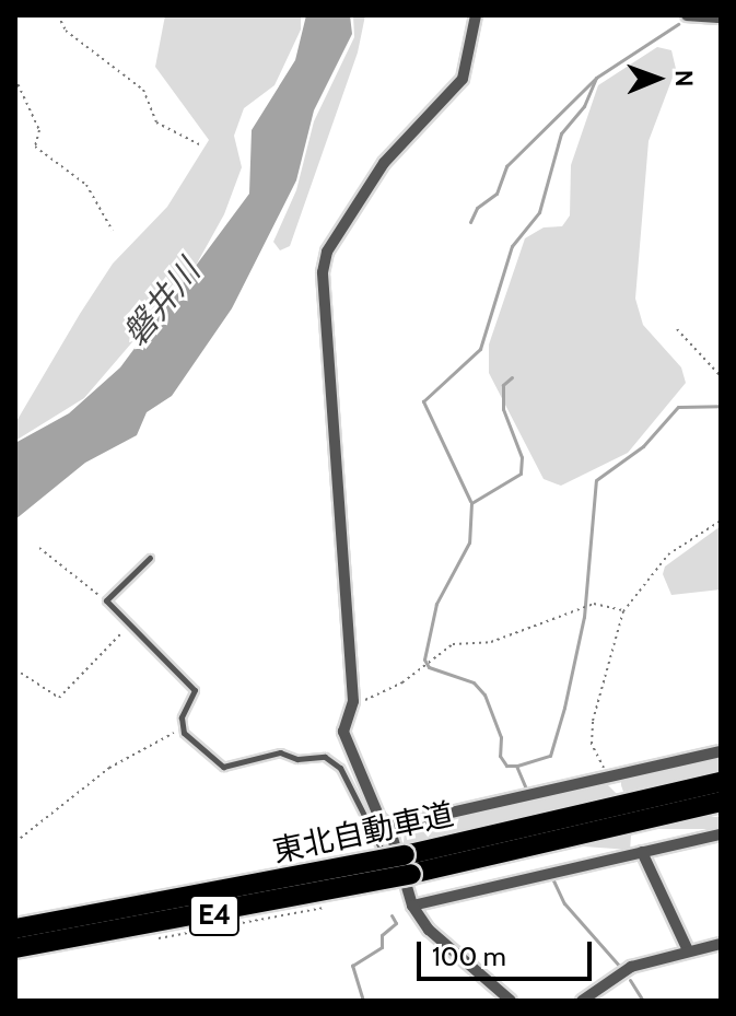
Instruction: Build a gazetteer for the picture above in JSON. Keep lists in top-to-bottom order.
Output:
{
  "streets": {
    "highway": ["東北自動車道", "E4"]
  },
  "water": ["磐井川"],
  "scale_bar": "100 m",
  "north": "right"
}
